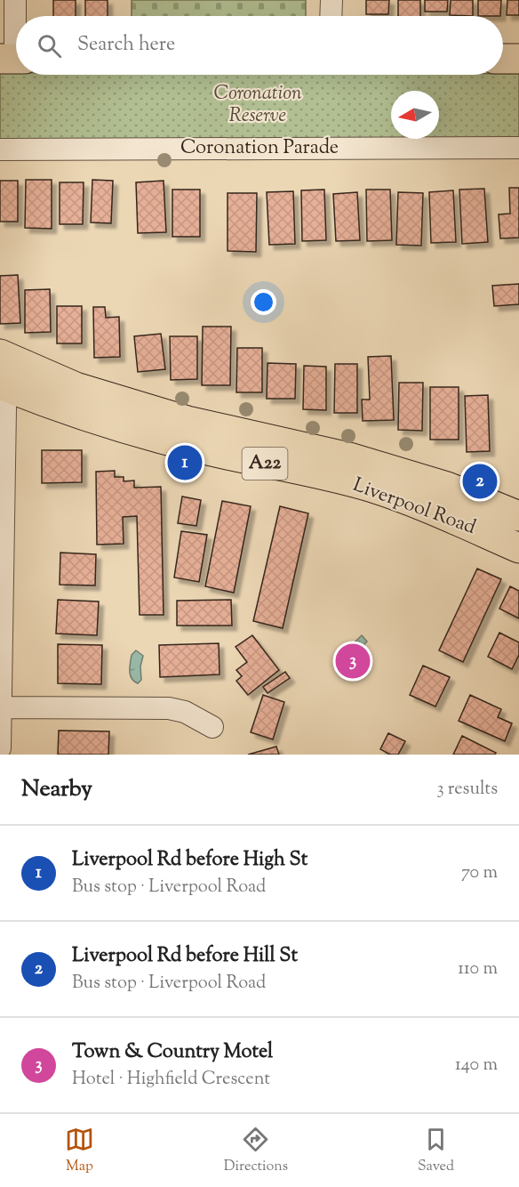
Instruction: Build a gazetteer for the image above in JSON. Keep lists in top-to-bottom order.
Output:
{
  "streets": {
    "main road": ["A22", "Liverpool Road"],
    "street": ["Coronation Parade"]
  },
  "parks": ["Coronation Reserve"],
  "north": "left",
  "page": {
    "search": "Search here",
    "pins": ["1", "2", "3"],
    "heading": ["Nearby", "3 results"],
    "list": [
      {
        "mark": "1",
        "name": "Liverpool Rd before High St",
        "note": "Bus stop · Liverpool Road",
        "value": "70 m"
      },
      {
        "mark": "2",
        "name": "Liverpool Rd before Hill St",
        "note": "Bus stop · Liverpool Road",
        "value": "110 m"
      },
      {
        "mark": "3",
        "name": "Town & Country Motel",
        "note": "Hotel · Highfield Crescent",
        "value": "140 m"
      }
    ],
    "nav": ["Map", "Directions", "Saved"]
  }
}
